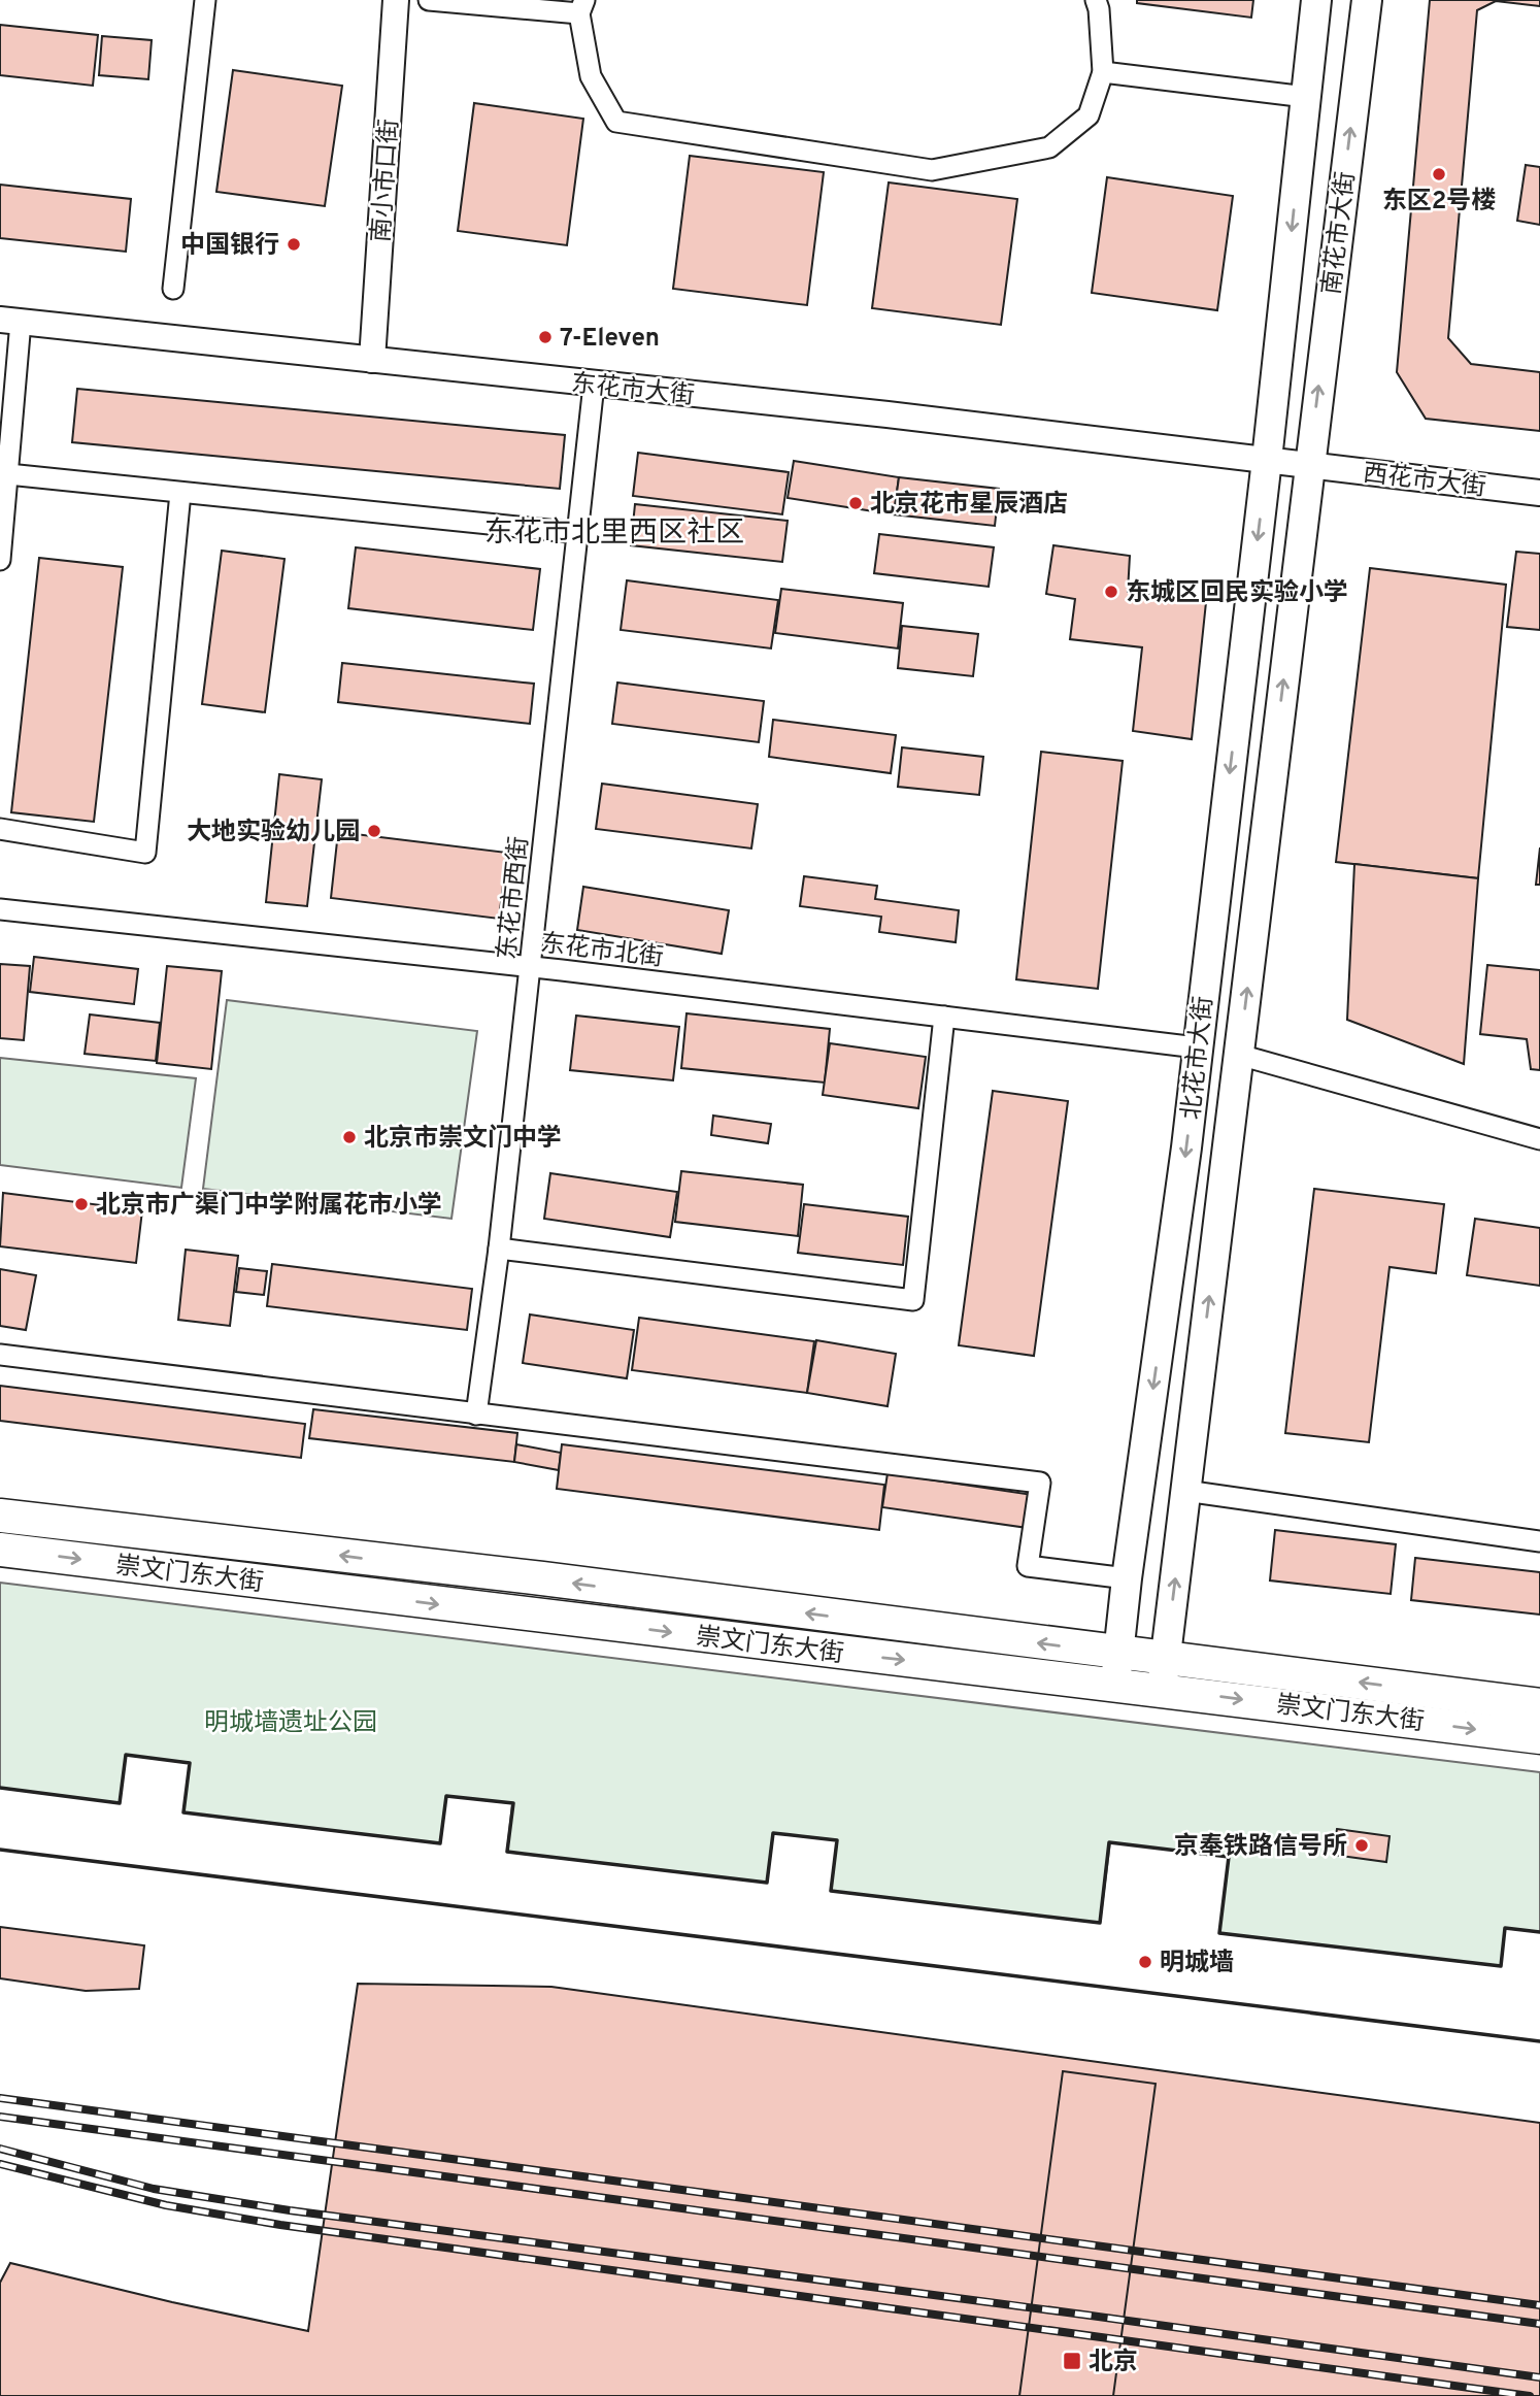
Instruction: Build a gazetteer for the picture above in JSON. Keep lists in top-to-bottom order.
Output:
{
  "streets": {
    "main road": ["南花市大街", "北花市大街", "崇文门东大街"],
    "street": [
      "南小市口街",
      "东花市大街",
      "西花市大街",
      "东花市西街",
      "东花市北街"
    ]
  },
  "crossings": [
    ["南小市口街", "东花市大街"],
    ["南花市大街", "东花市大街"],
    ["南花市大街", "西花市大街"],
    ["南花市大街", "北花市大街"],
    ["东花市大街", "西花市大街"],
    ["东花市大街", "东花市西街"],
    ["东花市大街", "北花市大街"],
    ["西花市大街", "北花市大街"],
    ["东花市西街", "东花市北街"],
    ["东花市北街", "北花市大街"],
    ["北花市大街", "崇文门东大街"]
  ],
  "districts": ["东花市北里西区社区"],
  "parks": ["明城墙遗址公园"],
  "places": {
    "other": [
      "东区2号楼",
      "中国银行",
      "7-Eleven",
      "北京花市星辰酒店",
      "东城区回民实验小学",
      "大地实验幼儿园",
      "北京市崇文门中学",
      "北京市广渠门中学附属花市小学",
      "京奉铁路信号所",
      "明城墙"
    ],
    "transit": ["北京"]
  }
}
